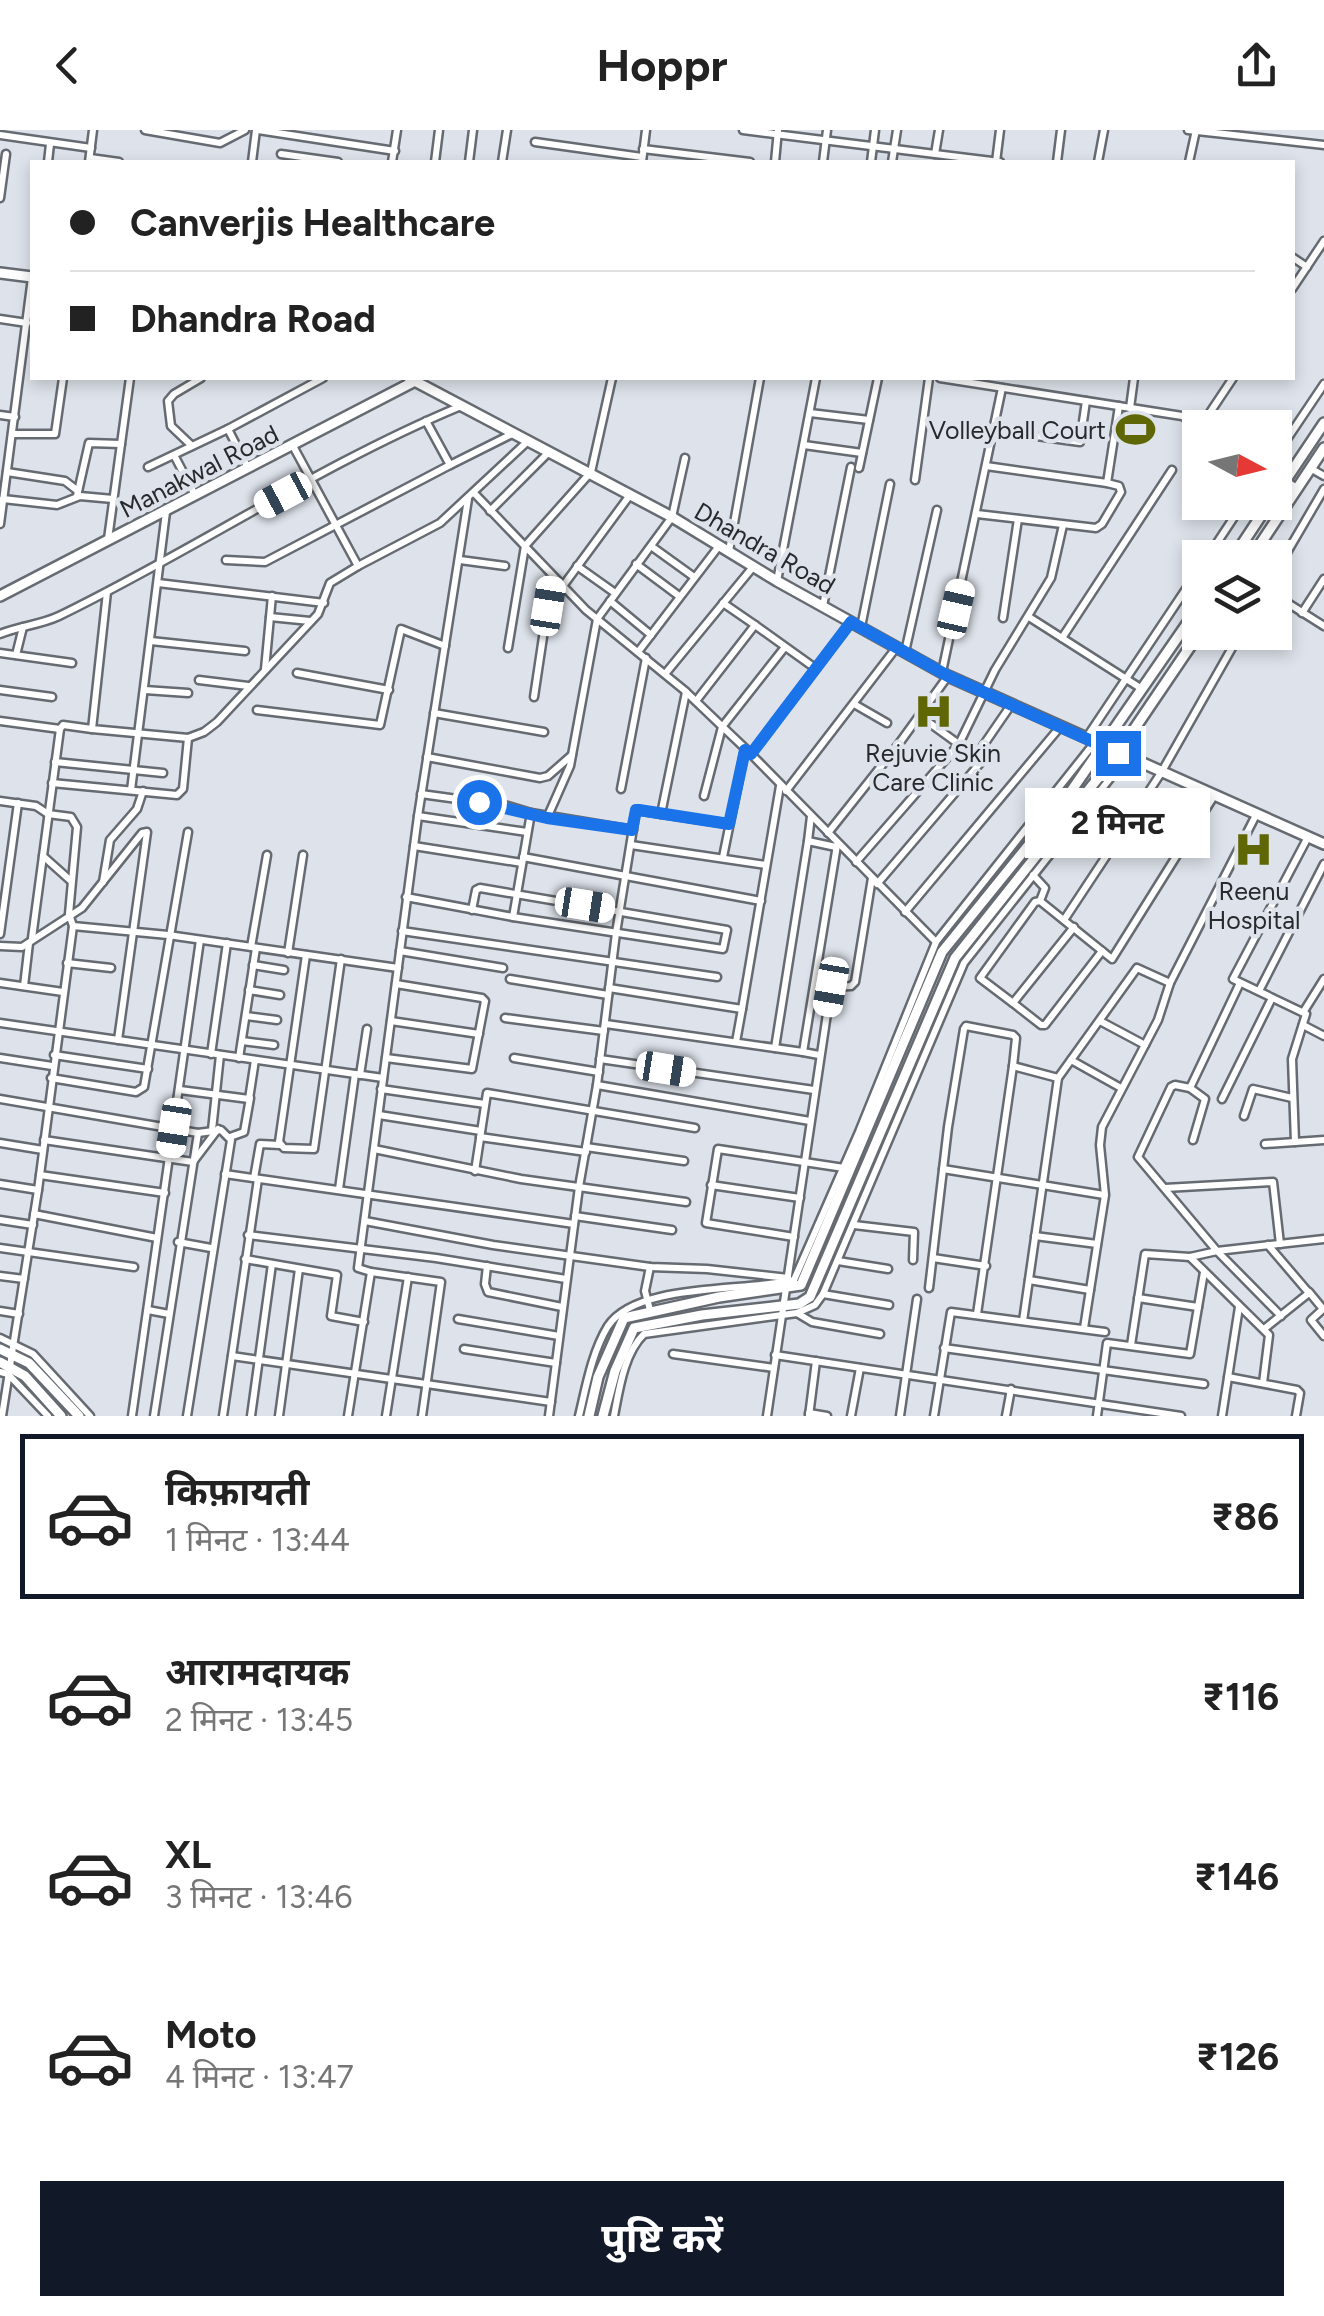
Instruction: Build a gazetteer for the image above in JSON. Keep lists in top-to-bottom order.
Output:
{
  "streets": {
    "street": ["Manakwal Road", "Dhandra Road"]
  },
  "places": {
    "sports": ["Volleyball Court"],
    "hospital": ["Rejuvie Skin Care Clinic", "Reenu Hospital"]
  },
  "north": "right",
  "page": {
    "header": "Hoppr",
    "banner": ["Canverjis Healthcare", "Dhandra Road"],
    "bubble": "2 मिनट",
    "list": [
      {
        "name": "किफ़ायती",
        "note": "1 मिनट · 13:44",
        "value": "₹86"
      },
      {
        "name": "आरामदायक",
        "note": "2 मिनट · 13:45",
        "value": "₹116"
      },
      {
        "name": "XL",
        "note": "3 मिनट · 13:46",
        "value": "₹146"
      },
      {
        "name": "Moto",
        "note": "4 मिनट · 13:47",
        "value": "₹126"
      }
    ],
    "buttons": "पुष्टि करें"
  }
}
